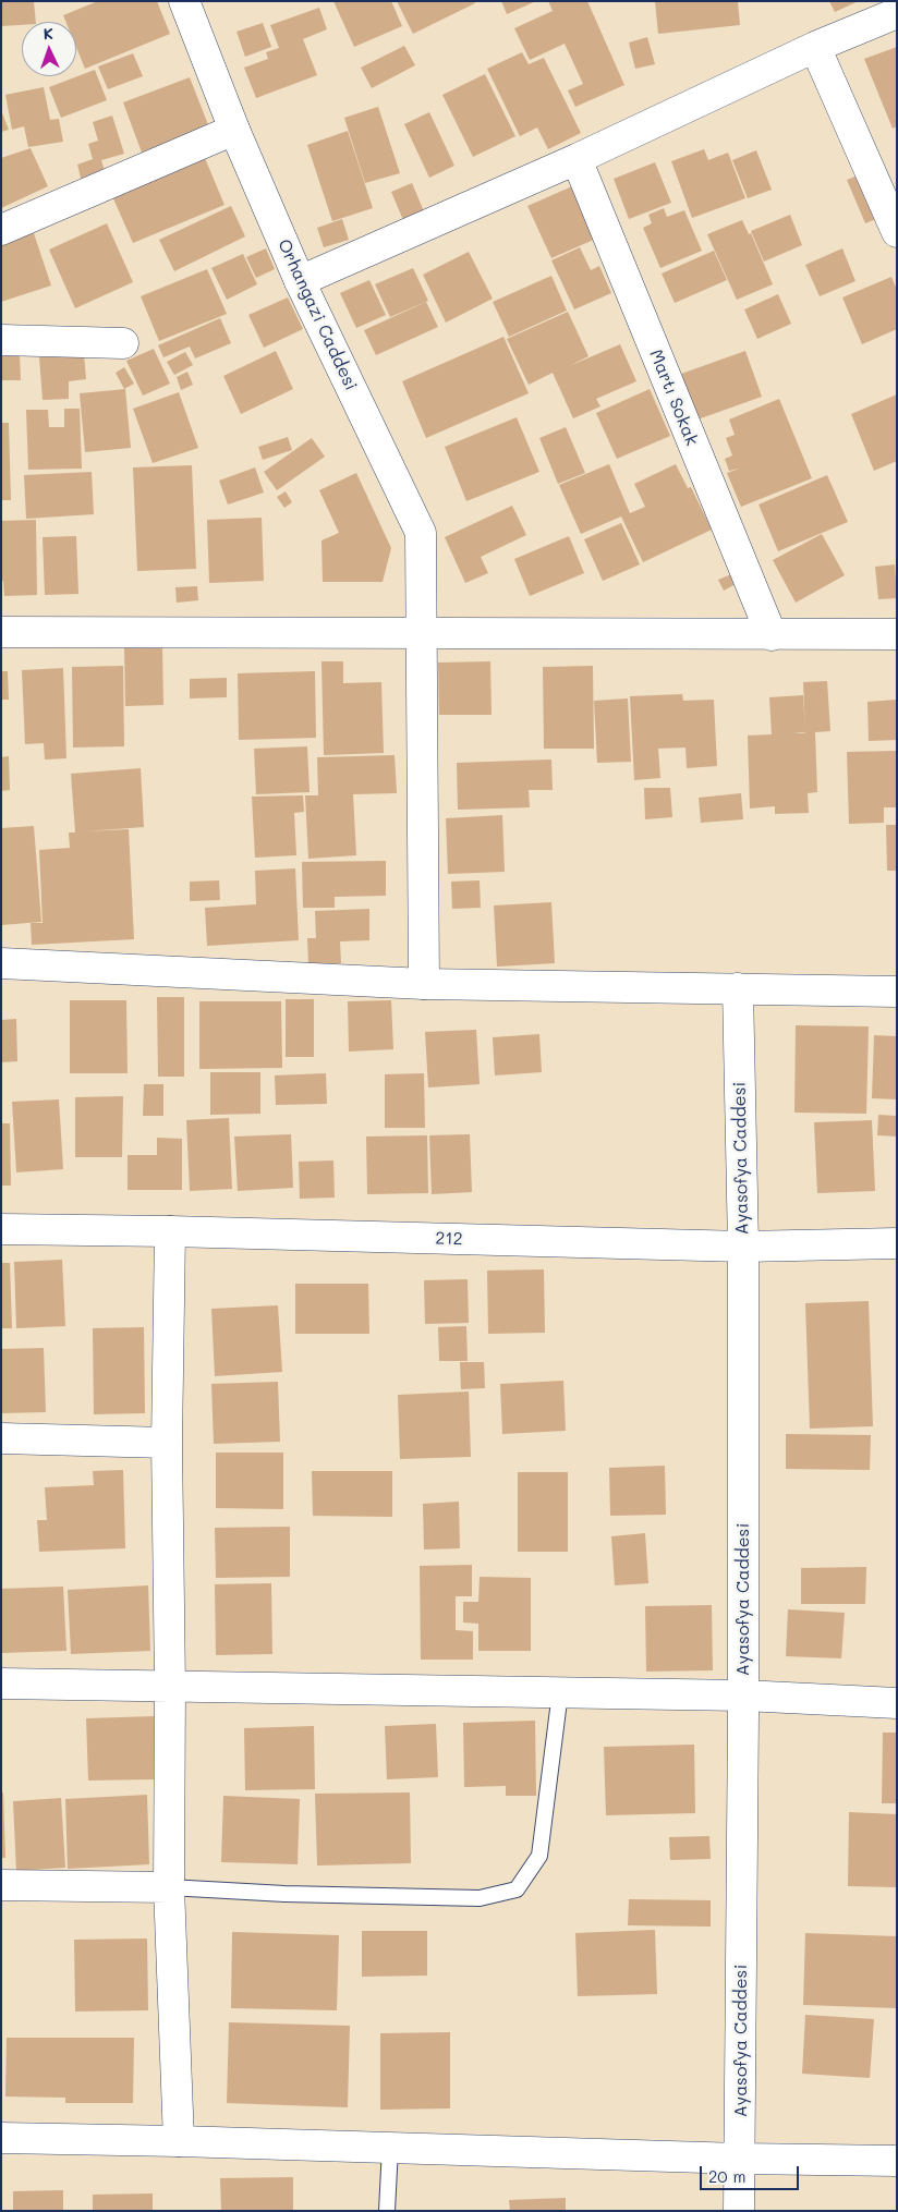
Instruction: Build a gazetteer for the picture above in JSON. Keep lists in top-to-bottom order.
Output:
{
  "streets": {
    "street": [
      "Orhangazi Caddesi",
      "Martı Sokak",
      "Ayasofya Caddesi",
      "212"
    ]
  },
  "crossings": [
    ["Ayasofya Caddesi", "212"]
  ],
  "scale_bar": "20 m",
  "north": "top"
}
